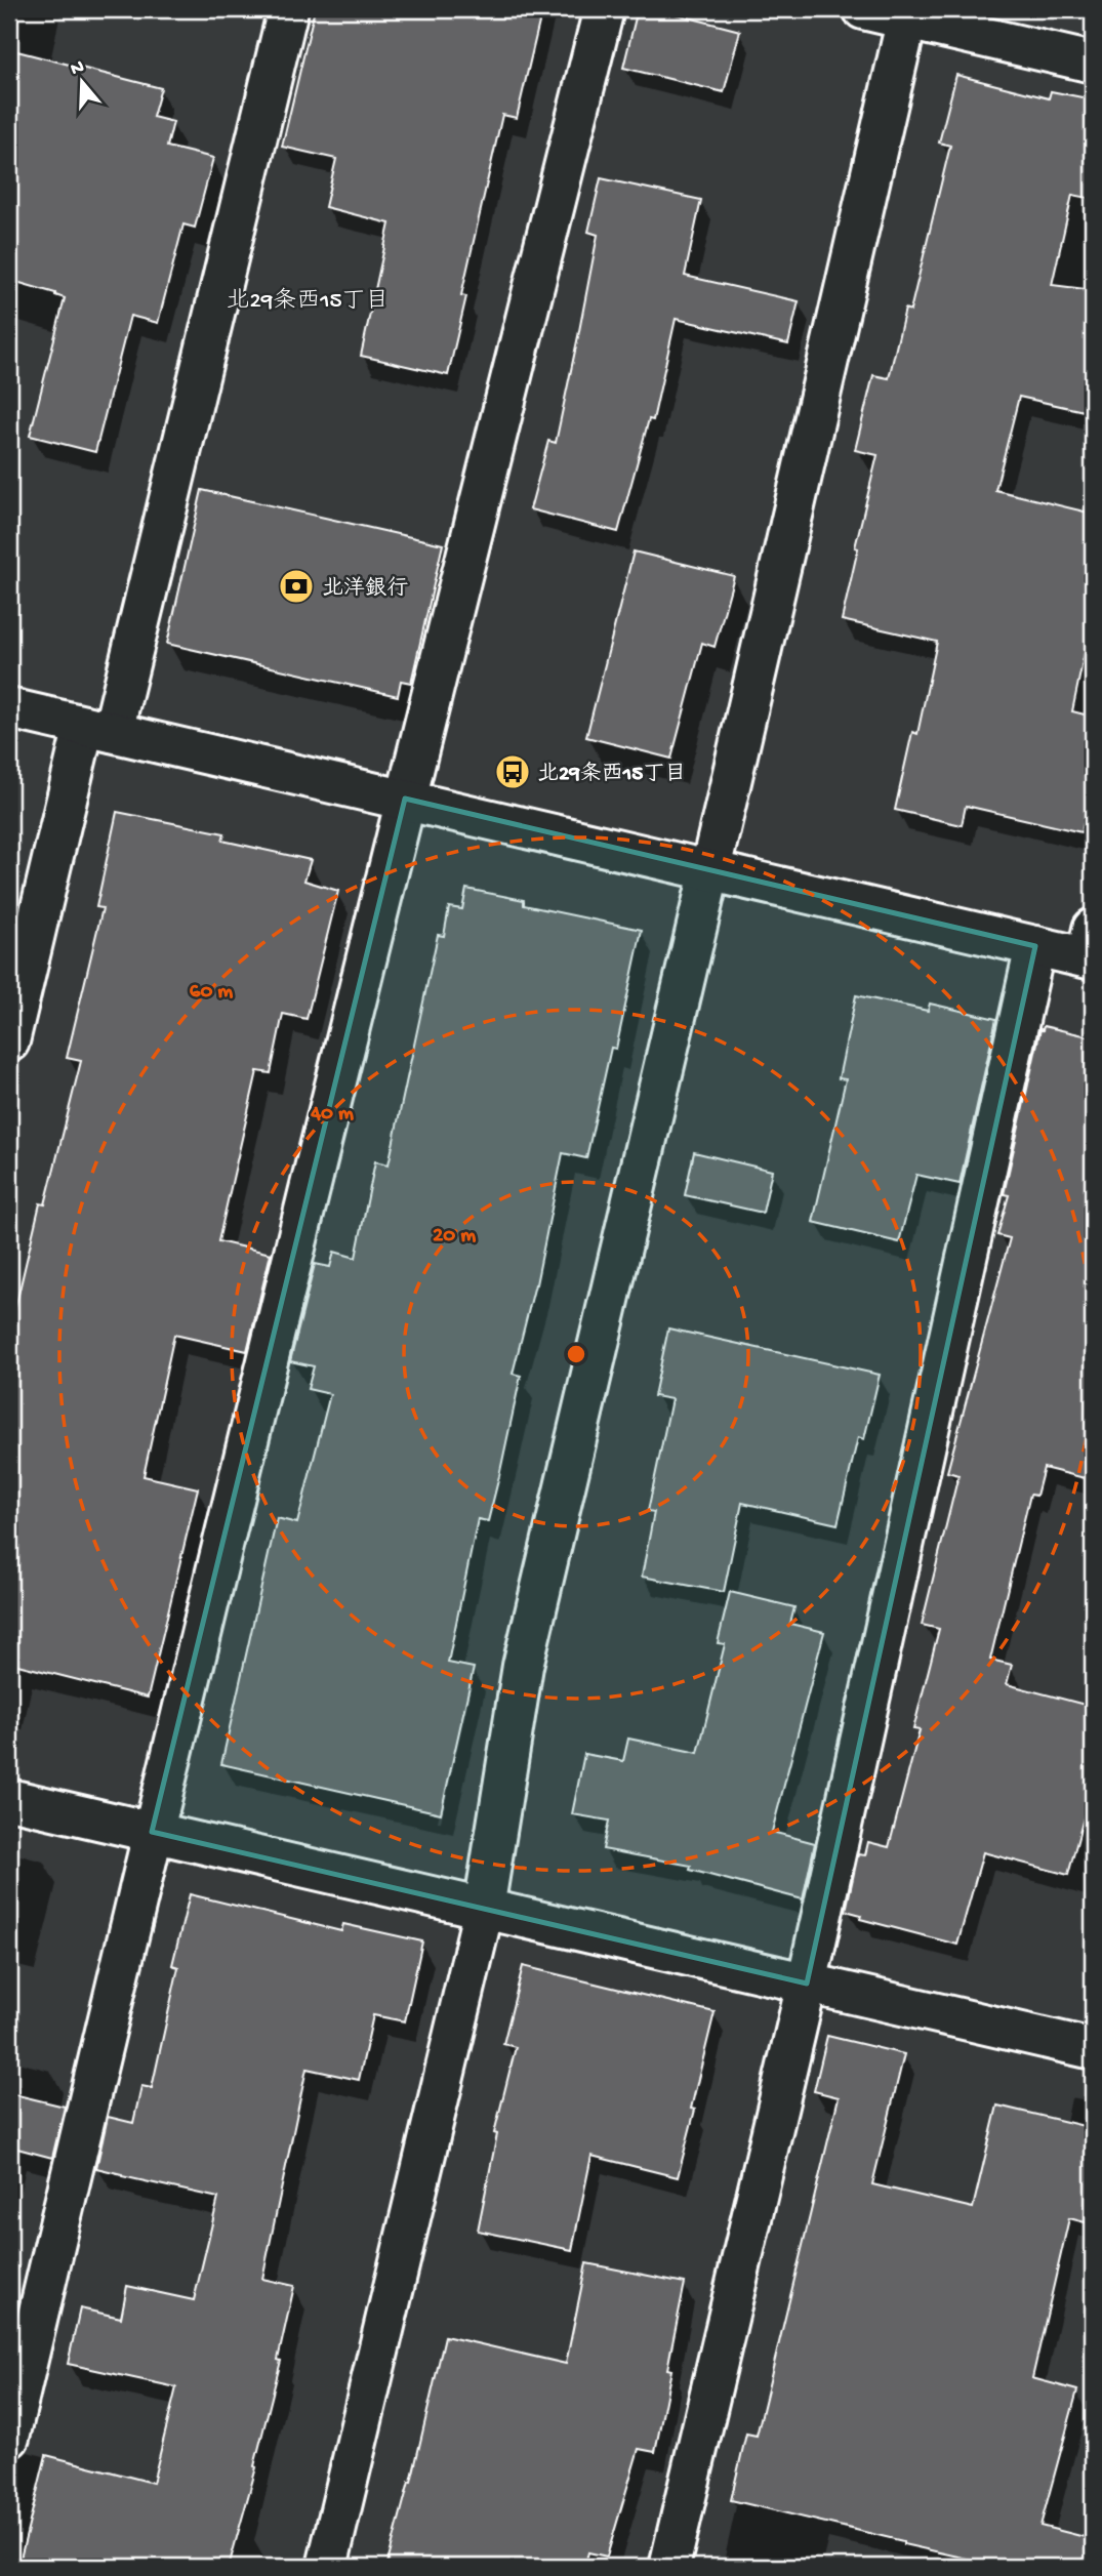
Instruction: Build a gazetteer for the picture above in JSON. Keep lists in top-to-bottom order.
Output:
{
  "districts": ["北29条西15丁目"],
  "places": {
    "bank": ["北洋銀行"],
    "bus stop": ["北29条西15丁目"]
  },
  "north": "top",
  "rings": ["60 m", "40 m", "20 m"]
}
